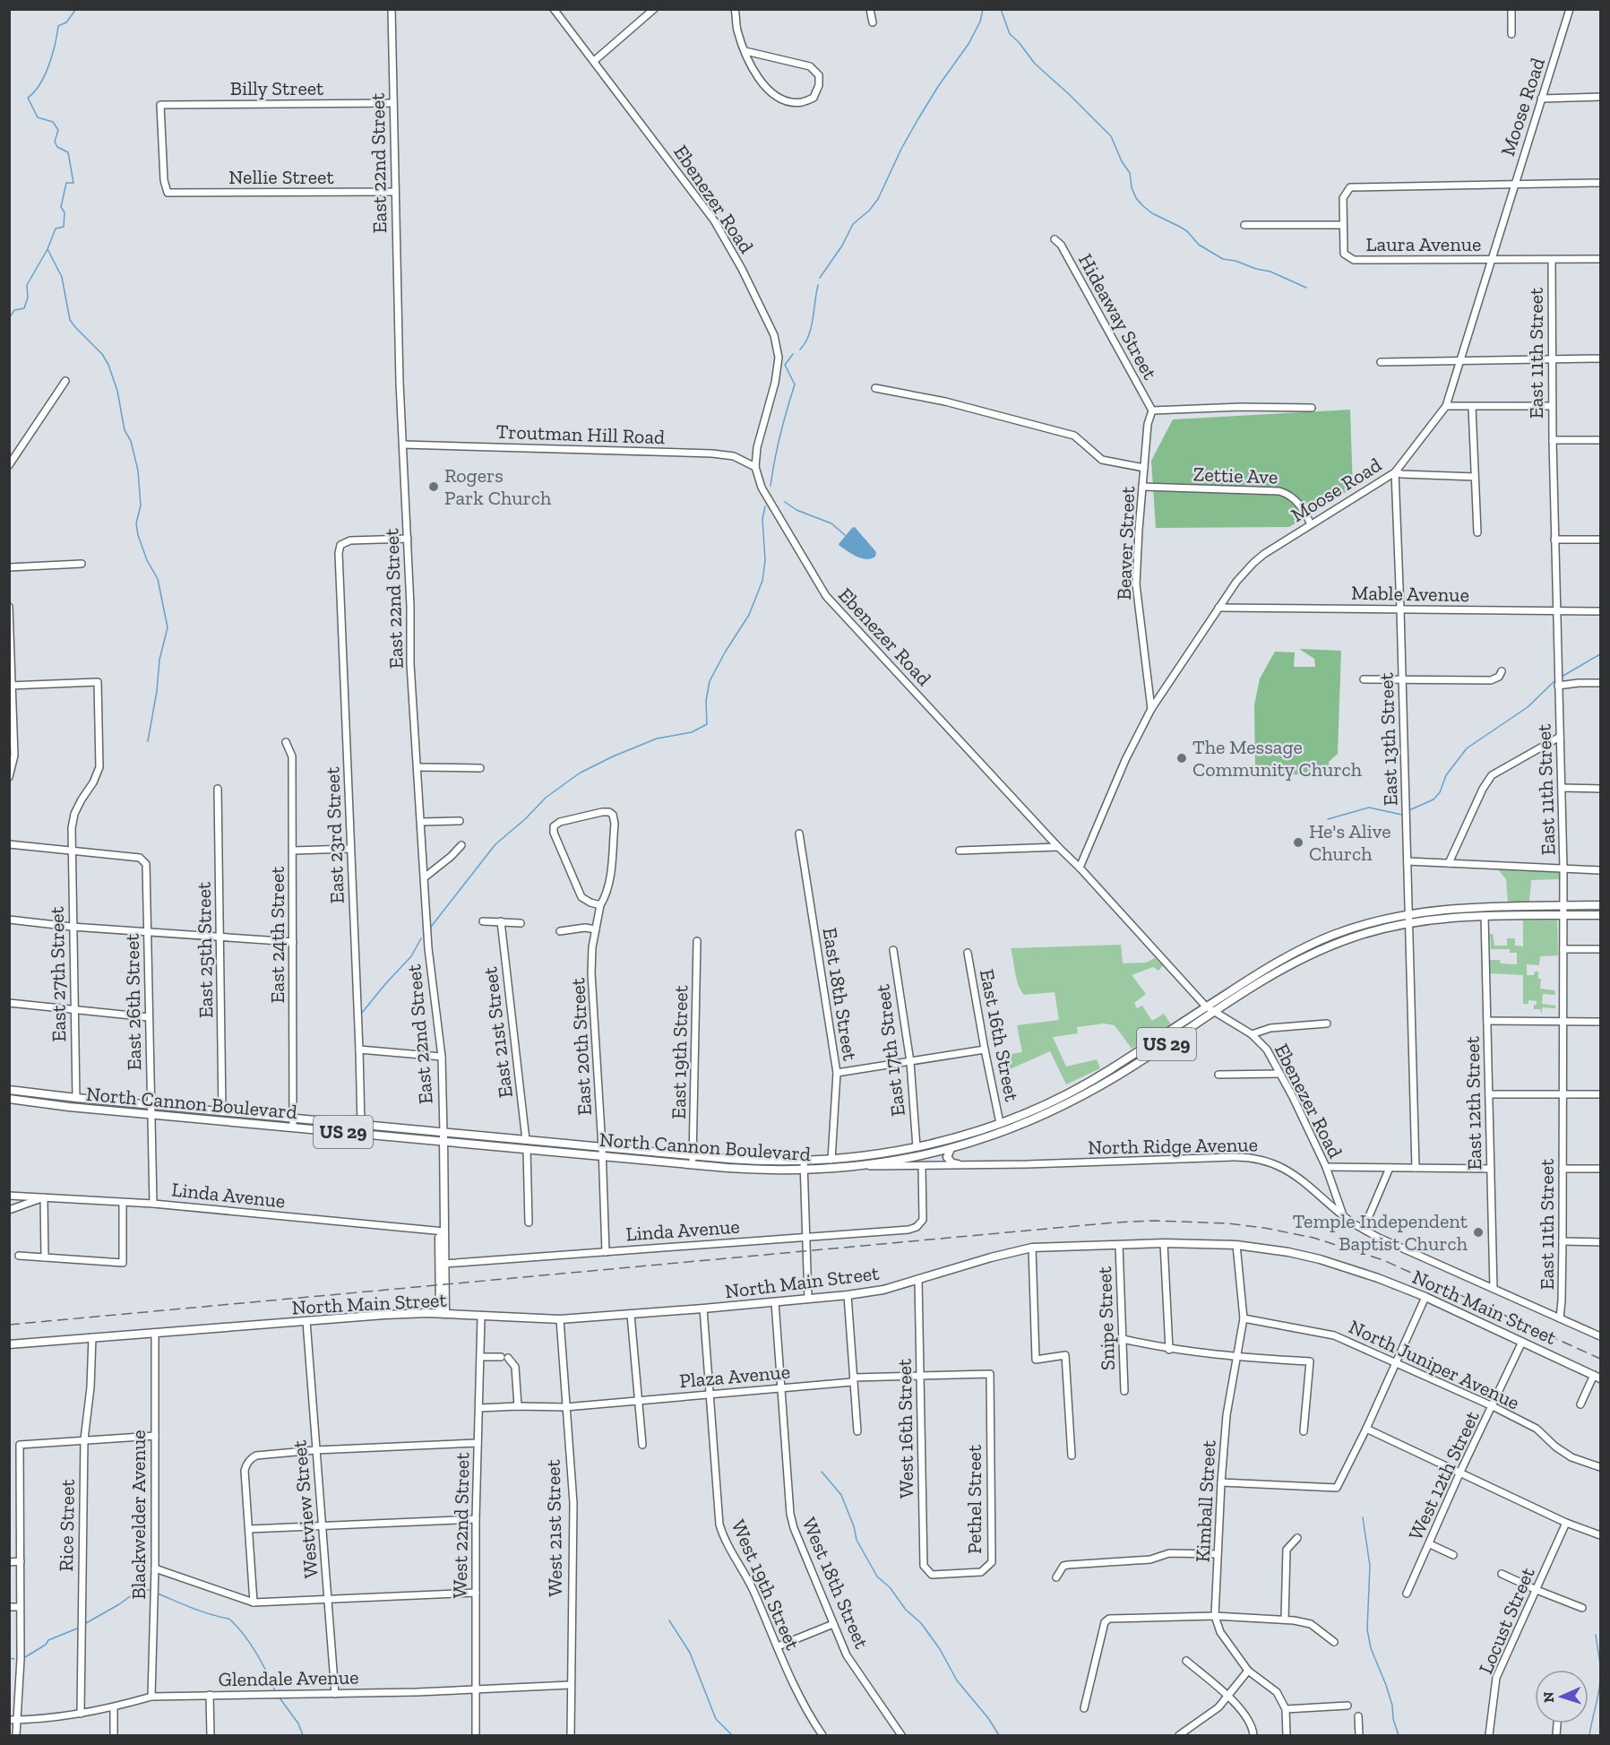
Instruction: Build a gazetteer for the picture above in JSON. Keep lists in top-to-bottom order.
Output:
{
  "streets": {
    "main road": [
      "East 22nd Street",
      "US 29",
      "North Cannon Boulevard",
      "North Main Street"
    ],
    "street": [
      "Billy Street",
      "Moose Road",
      "Nellie Street",
      "Ebenezer Road",
      "Laura Avenue",
      "Hideaway Street",
      "East 11th Street",
      "Troutman Hill Road",
      "Zettie Ave",
      "Beaver Street",
      "Mable Avenue",
      "East 13th Street",
      "East 23rd Street",
      "East 24th Street",
      "East 25th Street",
      "East 27th Street",
      "East 18th Street",
      "East 26th Street",
      "East 21st Street",
      "East 16th Street",
      "East 20th Street",
      "East 17th Street",
      "East 19th Street",
      "East 12th Street",
      "North Ridge Avenue",
      "Linda Avenue",
      "Snipe Street",
      "North Juniper Avenue",
      "Plaza Avenue",
      "West 16th Street",
      "West 12th Street",
      "Pethel Street",
      "Kimball Street",
      "Westview Street",
      "Blackwelder Avenue",
      "Rice Street",
      "West 22nd Street",
      "West 21st Street",
      "West 18th Street",
      "West 19th Street",
      "Locust Street",
      "Glendale Avenue"
    ]
  },
  "crossings": [
    ["Billy Street", "East 22nd Street"],
    ["Billy Street", "Nellie Street"],
    ["Moose Road", "Ebenezer Road"],
    ["Moose Road", "Laura Avenue"],
    ["Moose Road", "Zettie Ave"],
    ["Moose Road", "Beaver Street"],
    ["Moose Road", "Mable Avenue"],
    ["Moose Road", "East 13th Street"],
    ["East 22nd Street", "Nellie Street"],
    ["East 22nd Street", "Troutman Hill Road"],
    ["East 22nd Street", "East 23rd Street"],
    ["East 22nd Street", "North Cannon Boulevard"],
    ["East 22nd Street", "Linda Avenue"],
    ["East 22nd Street", "North Main Street"],
    ["Ebenezer Road", "Troutman Hill Road"],
    ["Ebenezer Road", "North Cannon Boulevard"],
    ["Ebenezer Road", "North Ridge Avenue"],
    ["Laura Avenue", "East 11th Street"],
    ["East 11th Street", "Mable Avenue"],
    ["East 11th Street", "North Cannon Boulevard"],
    ["East 11th Street", "North Ridge Avenue"],
    ["Zettie Ave", "Beaver Street"],
    ["Mable Avenue", "East 13th Street"],
    ["East 13th Street", "North Cannon Boulevard"],
    ["East 23rd Street", "North Cannon Boulevard"],
    ["East 24th Street", "North Cannon Boulevard"],
    ["East 25th Street", "North Cannon Boulevard"],
    ["East 27th Street", "East 26th Street"],
    ["East 27th Street", "North Cannon Boulevard"],
    ["East 18th Street", "North Cannon Boulevard"],
    ["East 26th Street", "North Cannon Boulevard"],
    ["East 26th Street", "Linda Avenue"],
    ["East 21st Street", "North Cannon Boulevard"],
    ["East 16th Street", "North Cannon Boulevard"],
    ["East 20th Street", "North Cannon Boulevard"],
    ["East 20th Street", "Linda Avenue"],
    ["East 17th Street", "North Cannon Boulevard"],
    ["East 19th Street", "North Cannon Boulevard"],
    ["North Cannon Boulevard", "East 12th Street"],
    ["North Cannon Boulevard", "North Ridge Avenue"],
    ["East 12th Street", "North Ridge Avenue"],
    ["North Ridge Avenue", "Linda Avenue"],
    ["North Main Street", "Snipe Street"],
    ["North Main Street", "West 16th Street"],
    ["North Main Street", "West 12th Street"],
    ["North Main Street", "Kimball Street"],
    ["North Main Street", "Westview Street"],
    ["North Main Street", "Blackwelder Avenue"],
    ["North Main Street", "Rice Street"],
    ["North Main Street", "West 22nd Street"],
    ["North Main Street", "West 21st Street"],
    ["North Main Street", "West 18th Street"],
    ["North Main Street", "West 19th Street"],
    ["North Juniper Avenue", "West 12th Street"],
    ["North Juniper Avenue", "Kimball Street"],
    ["Plaza Avenue", "West 16th Street"],
    ["Plaza Avenue", "Pethel Street"],
    ["Plaza Avenue", "West 22nd Street"],
    ["Plaza Avenue", "West 21st Street"],
    ["Plaza Avenue", "West 18th Street"],
    ["Plaza Avenue", "West 19th Street"],
    ["West 16th Street", "Pethel Street"],
    ["Westview Street", "Glendale Avenue"],
    ["Blackwelder Avenue", "Glendale Avenue"],
    ["Rice Street", "Glendale Avenue"],
    ["West 22nd Street", "Glendale Avenue"],
    ["West 21st Street", "Glendale Avenue"]
  ],
  "places": [
    "Rogers Park Church",
    "The Message Community Church",
    "He's Alive Church",
    "Temple Independent Baptist Church"
  ],
  "north": "left"
}
